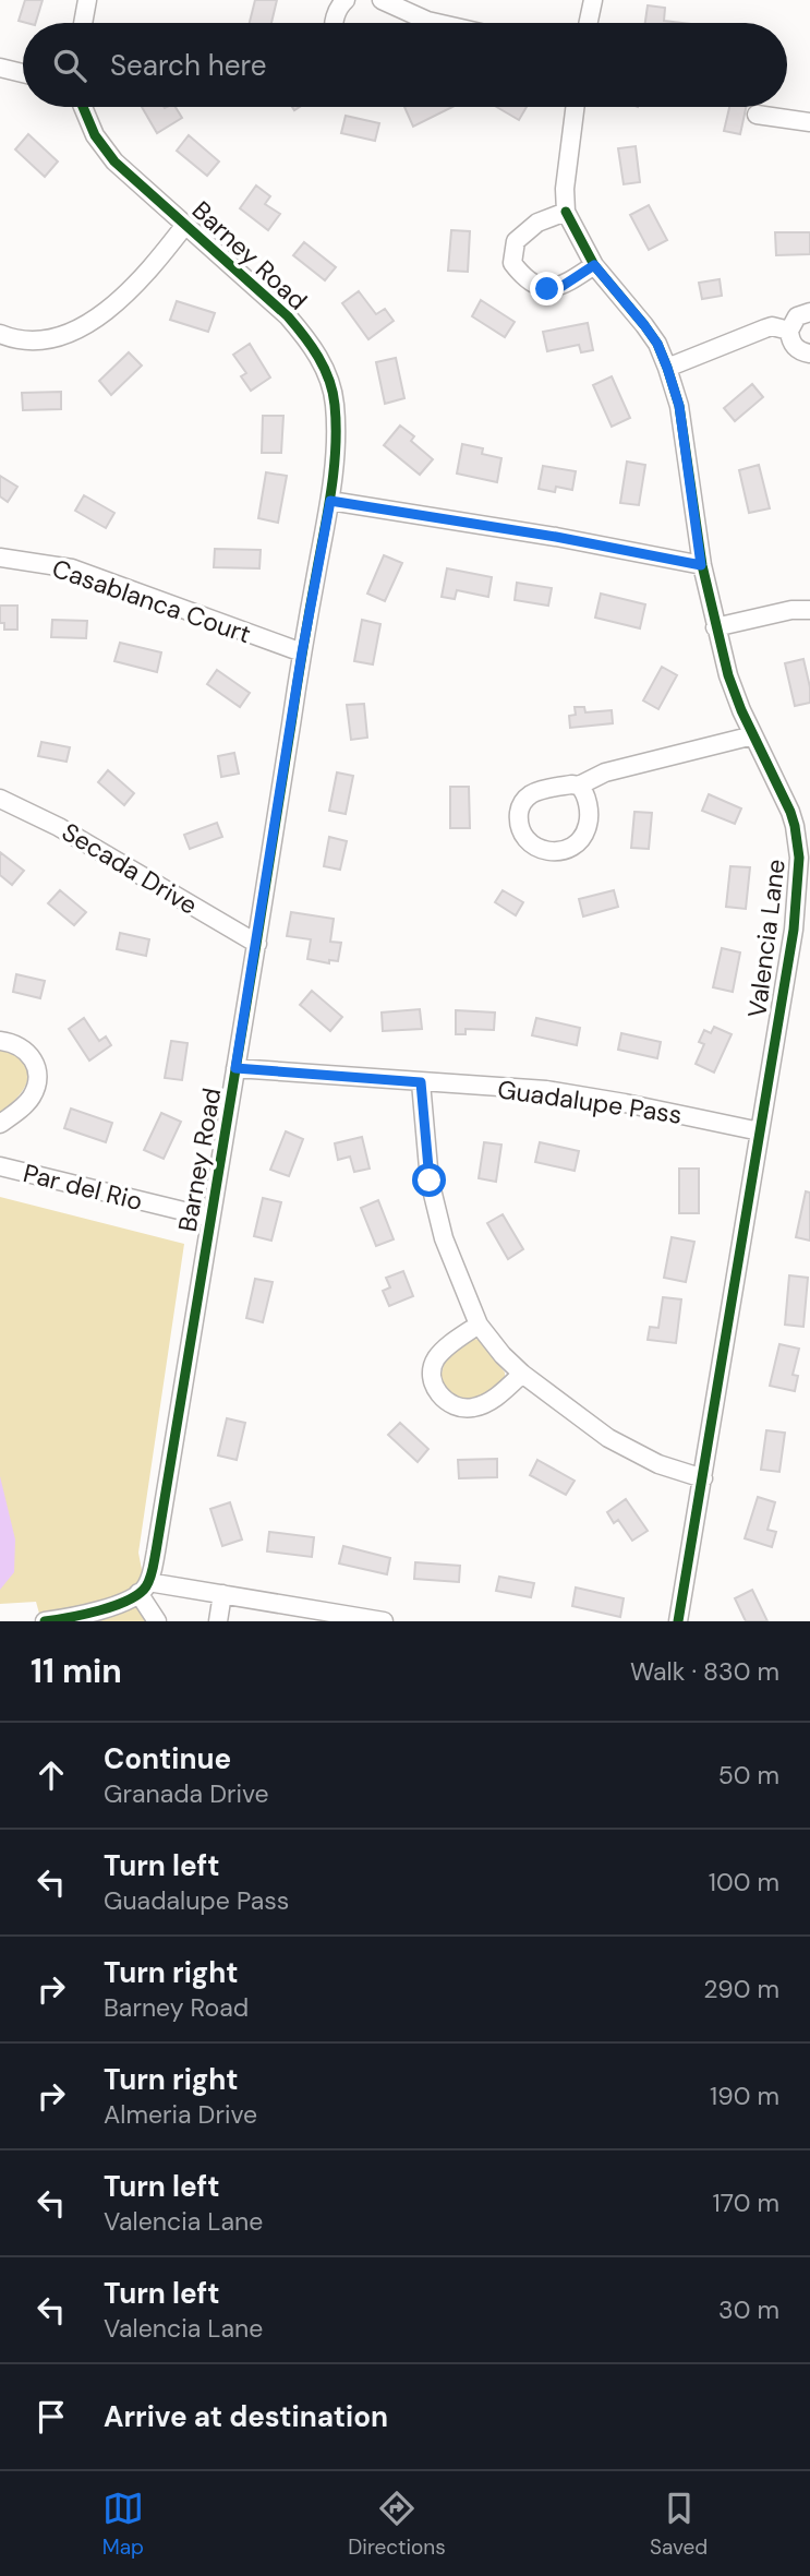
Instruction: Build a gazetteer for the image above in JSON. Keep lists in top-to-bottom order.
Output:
{
  "streets": {
    "street": [
      "Barney Road",
      "Casablanca Court",
      "Secada Drive",
      "Valencia Lane",
      "Guadalupe Pass",
      "Par del Rio"
    ]
  },
  "crossings": [
    ["Barney Road", "Casablanca Court"],
    ["Barney Road", "Secada Drive"],
    ["Barney Road", "Guadalupe Pass"],
    ["Barney Road", "Par del Rio"],
    ["Valencia Lane", "Guadalupe Pass"]
  ],
  "page": {
    "search": "Search here",
    "heading": ["11 min", "Walk · 830 m"],
    "list": [
      ["Continue", "Granada Drive", "50 m"],
      ["Turn left", "Guadalupe Pass", "100 m"],
      ["Turn right", "Barney Road", "290 m"],
      ["Turn right", "Almeria Drive", "190 m"],
      ["Turn left", "Valencia Lane", "170 m"],
      ["Turn left", "Valencia Lane", "30 m"],
      "Arrive at destination"
    ],
    "nav": ["Map", "Directions", "Saved"]
  }
}
